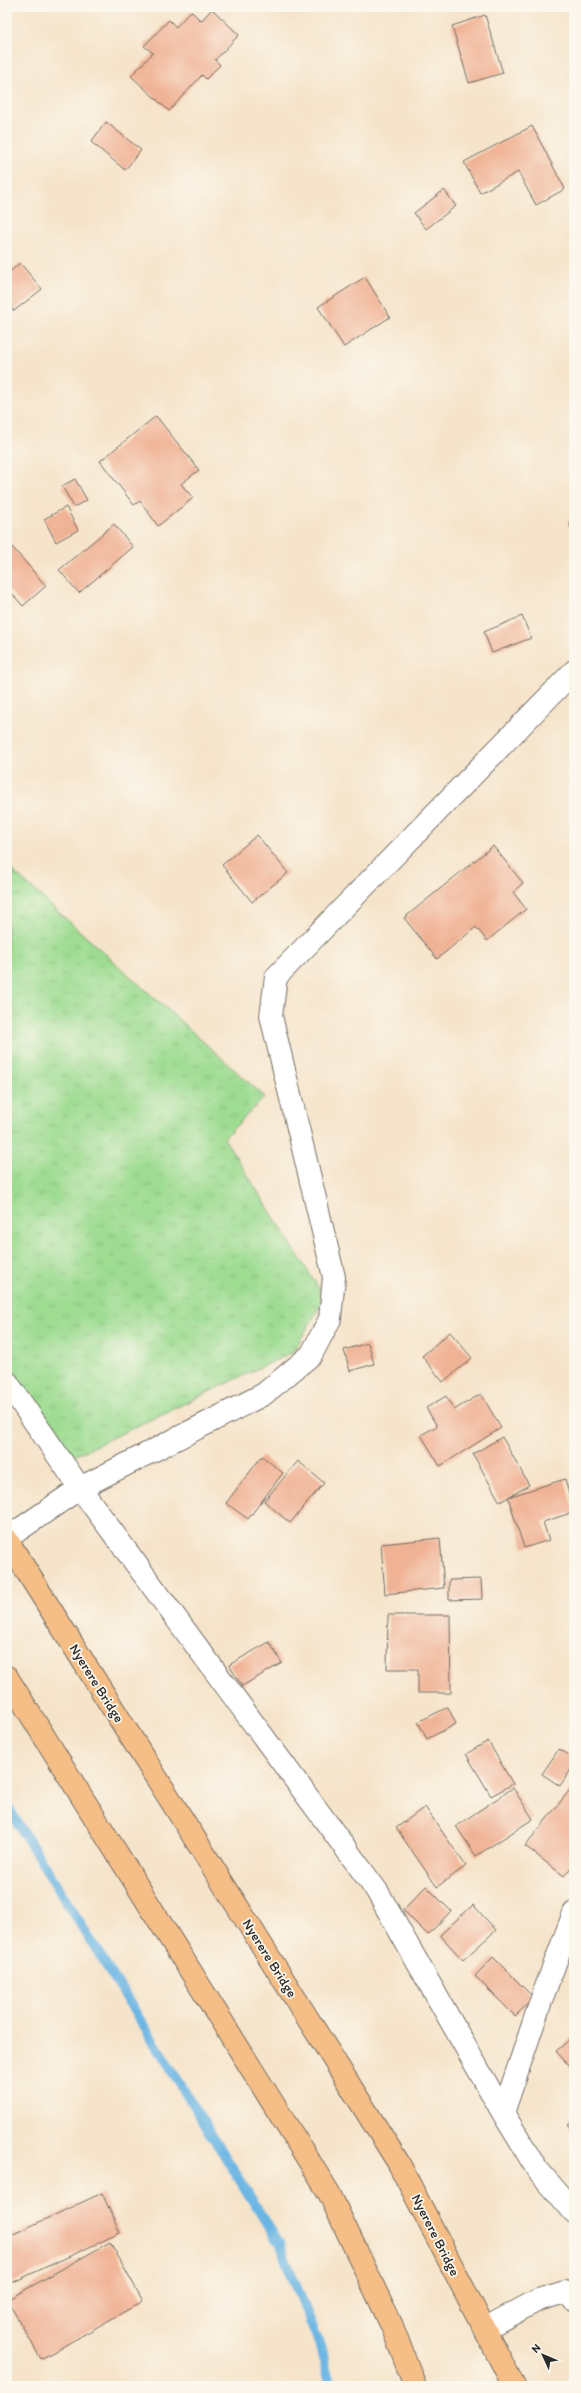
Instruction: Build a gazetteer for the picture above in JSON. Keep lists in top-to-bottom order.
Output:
{
  "streets": {
    "main road": ["Nyerere Bridge"]
  },
  "north": "top left"
}
